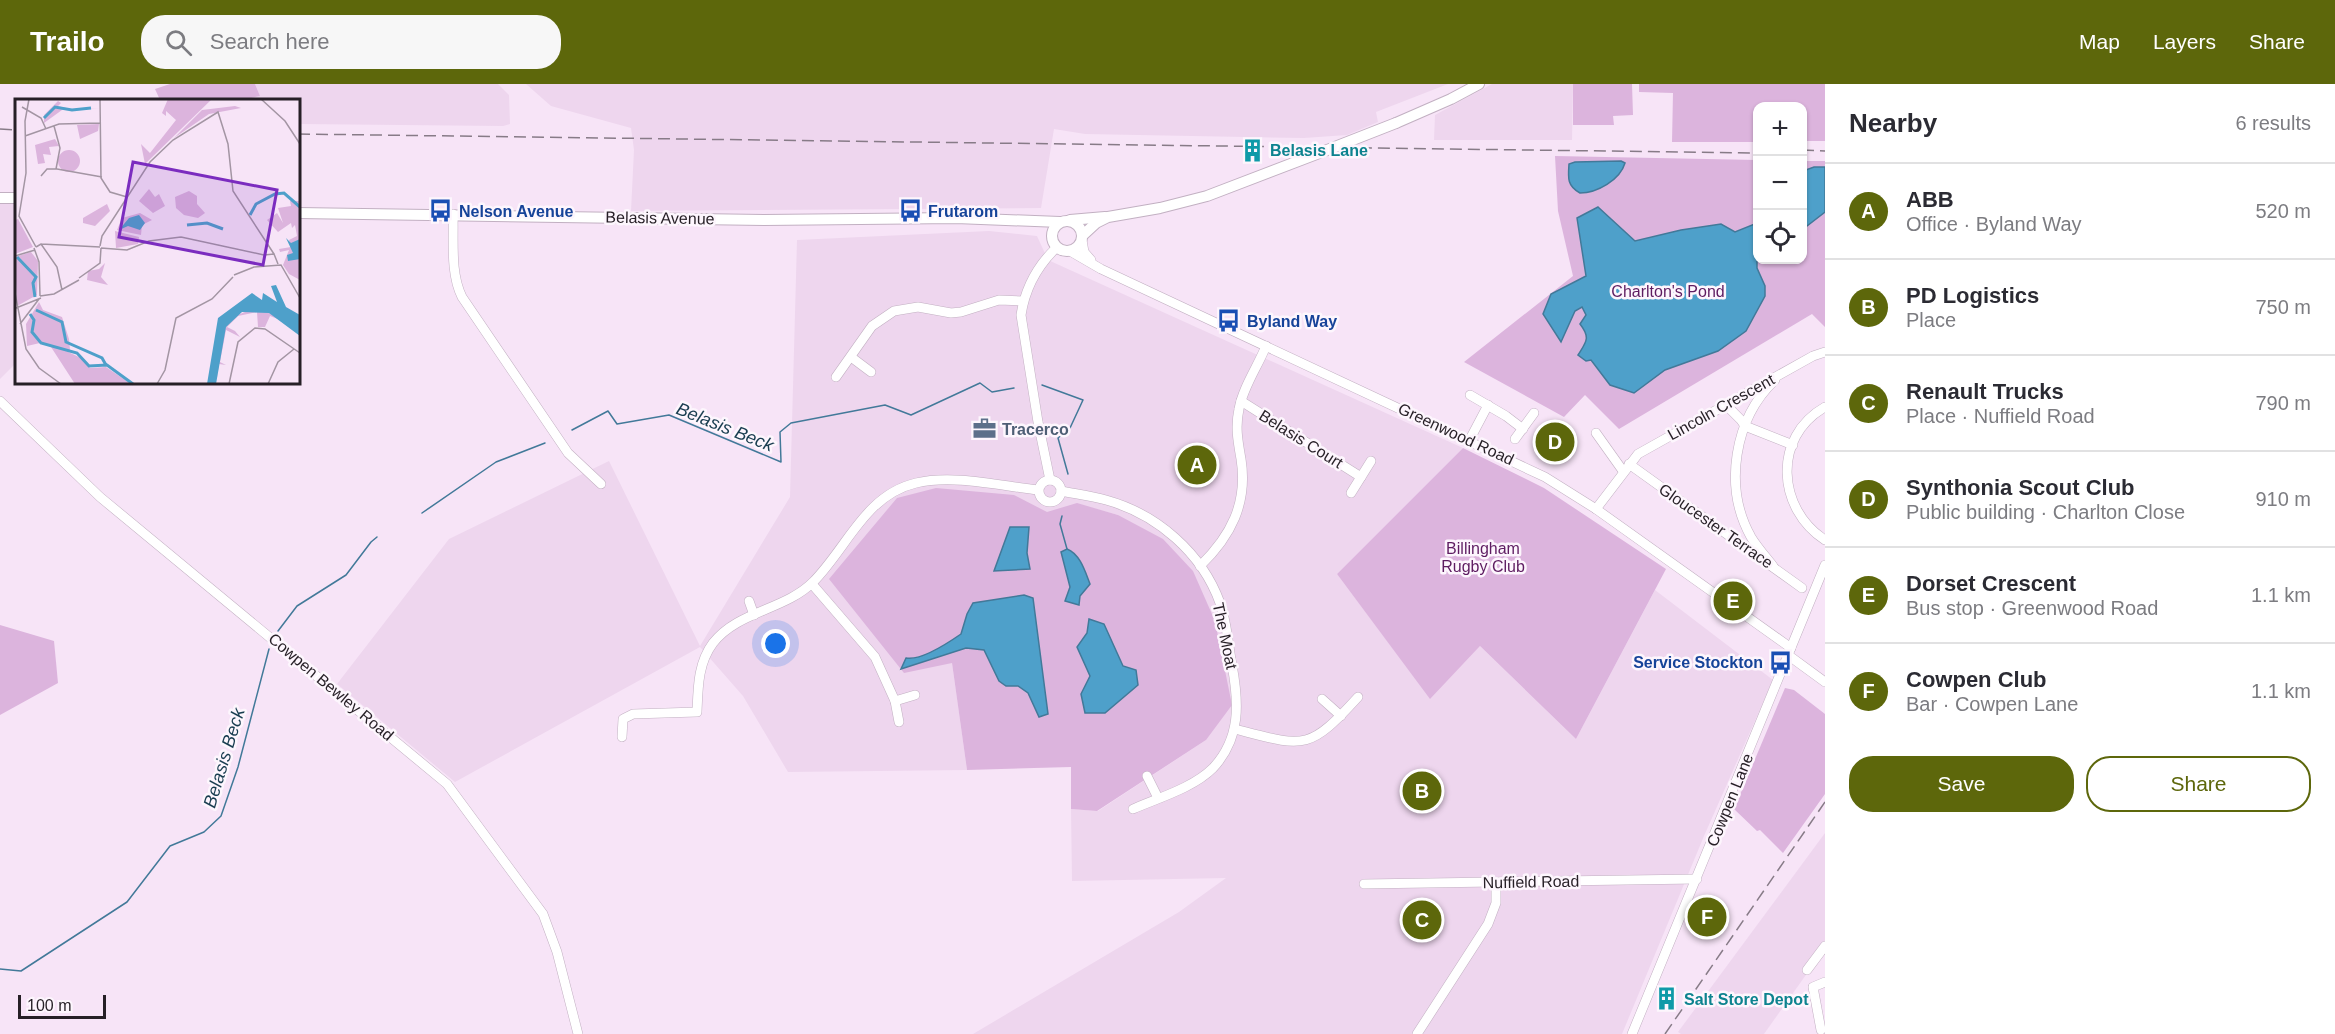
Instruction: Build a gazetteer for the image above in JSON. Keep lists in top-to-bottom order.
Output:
{
  "streets": {
    "main road": ["Belasis Avenue"],
    "street": [
      "Lincoln Crescent",
      "Greenwood Road",
      "Belasis Court",
      "Gloucester Terrace",
      "The Moat",
      "Cowpen Bewley Road",
      "Cowpen Lane",
      "Nuffield Road"
    ]
  },
  "crossings": [
    ["Belasis Avenue", "Greenwood Road"],
    ["Lincoln Crescent", "Greenwood Road"],
    ["Lincoln Crescent", "Gloucester Terrace"],
    ["Greenwood Road", "Cowpen Lane"],
    ["Cowpen Lane", "Nuffield Road"]
  ],
  "water": ["Belasis Beck"],
  "parks": ["Charlton's Pond", "Billingham Rugby Club"],
  "places": {
    "building": ["Belasis Lane", "Salt Store Depot"],
    "bus stop": [
      "Nelson Avenue",
      "Frutarom",
      "Byland Way",
      "Service Stockton"
    ],
    "office": ["Tracerco"]
  },
  "scale_bar": "100 m",
  "page": {
    "header": "Trailo",
    "search": "Search here",
    "nav": ["Map", "Layers", "Share"],
    "heading": ["Nearby", "6 results"],
    "map_buttons": ["+", "−"],
    "list": [
      {
        "mark": "A",
        "name": "ABB",
        "note": "Office · Byland Way",
        "value": "520 m"
      },
      {
        "mark": "B",
        "name": "PD Logistics",
        "note": "Place",
        "value": "750 m"
      },
      {
        "mark": "C",
        "name": "Renault Trucks",
        "note": "Place · Nuffield Road",
        "value": "790 m"
      },
      {
        "mark": "D",
        "name": "Synthonia Scout Club",
        "note": "Public building · Charlton Close",
        "value": "910 m"
      },
      {
        "mark": "E",
        "name": "Dorset Crescent",
        "note": "Bus stop · Greenwood Road",
        "value": "1.1 km"
      },
      {
        "mark": "F",
        "name": "Cowpen Club",
        "note": "Bar · Cowpen Lane",
        "value": "1.1 km"
      }
    ],
    "pins": [
      "D",
      "A",
      "E",
      "B",
      "F",
      "C"
    ],
    "buttons": ["Save", "Share"],
    "scale": "100 m"
  }
}
